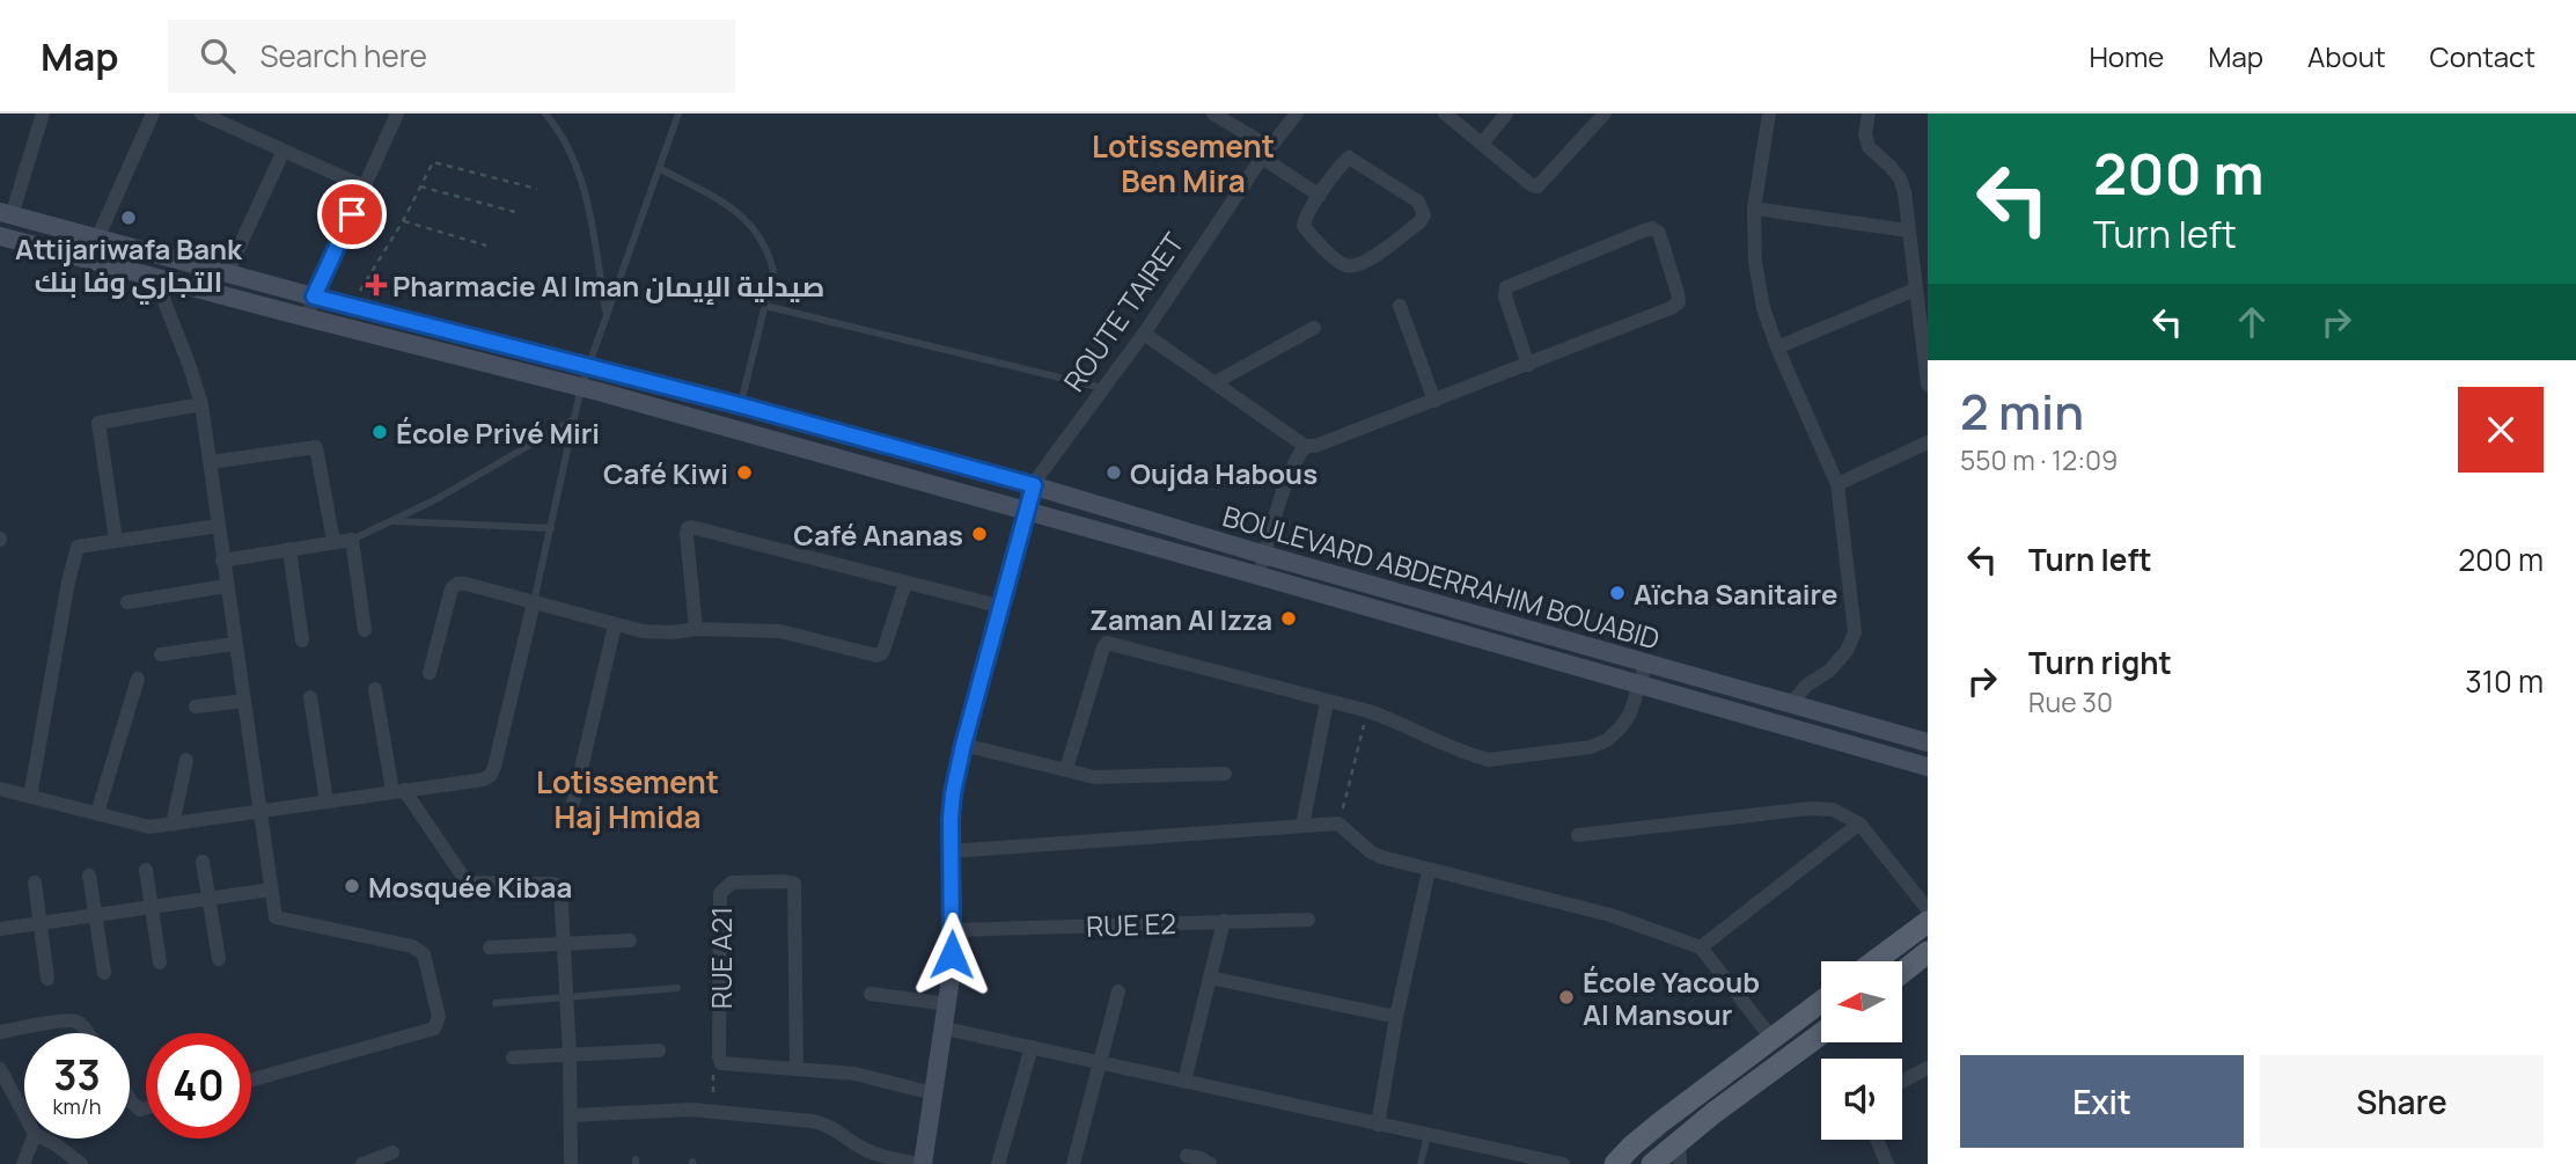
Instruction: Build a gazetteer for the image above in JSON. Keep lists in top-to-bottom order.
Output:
{
  "streets": {
    "main road": ["ROUTE TAIRET", "BOULEVARD ABDERRAHIM BOUABID"],
    "street": ["RUE E2", "RUE A21"]
  },
  "crossings": [
    ["ROUTE TAIRET", "BOULEVARD ABDERRAHIM BOUABID"],
    ["ROUTE TAIRET", "RUE E2"]
  ],
  "districts": ["Lotissement Ben Mira", "Lotissement Haj Hmida"],
  "places": {
    "other": [
      "Attijariwafa Bank التجاري وفا بنك",
      "École Privé Miri",
      "Café Kiwi",
      "Oujda Habous",
      "Café Ananas",
      "Aïcha Sanitaire",
      "Zaman Al Izza",
      "Mosquée Kibaa",
      "École Yacoub Al Mansour"
    ],
    "health": ["Pharmacie Al Iman صيدلية الإيمان"]
  },
  "north": "left",
  "page": {
    "header": "Map",
    "search": "Search here",
    "nav": [
      "Home",
      "Map",
      "About",
      "Contact"
    ],
    "turn": ["200 m", "Turn left"],
    "heading": ["2 min", "550 m · 12:09"],
    "list": [
      {
        "name": "Turn left",
        "value": "200 m"
      },
      {
        "name": "Turn right",
        "note": "Rue 30",
        "value": "310 m"
      }
    ],
    "speed": "33 km/h",
    "limit": "40",
    "buttons": ["Exit", "Share"]
  }
}
